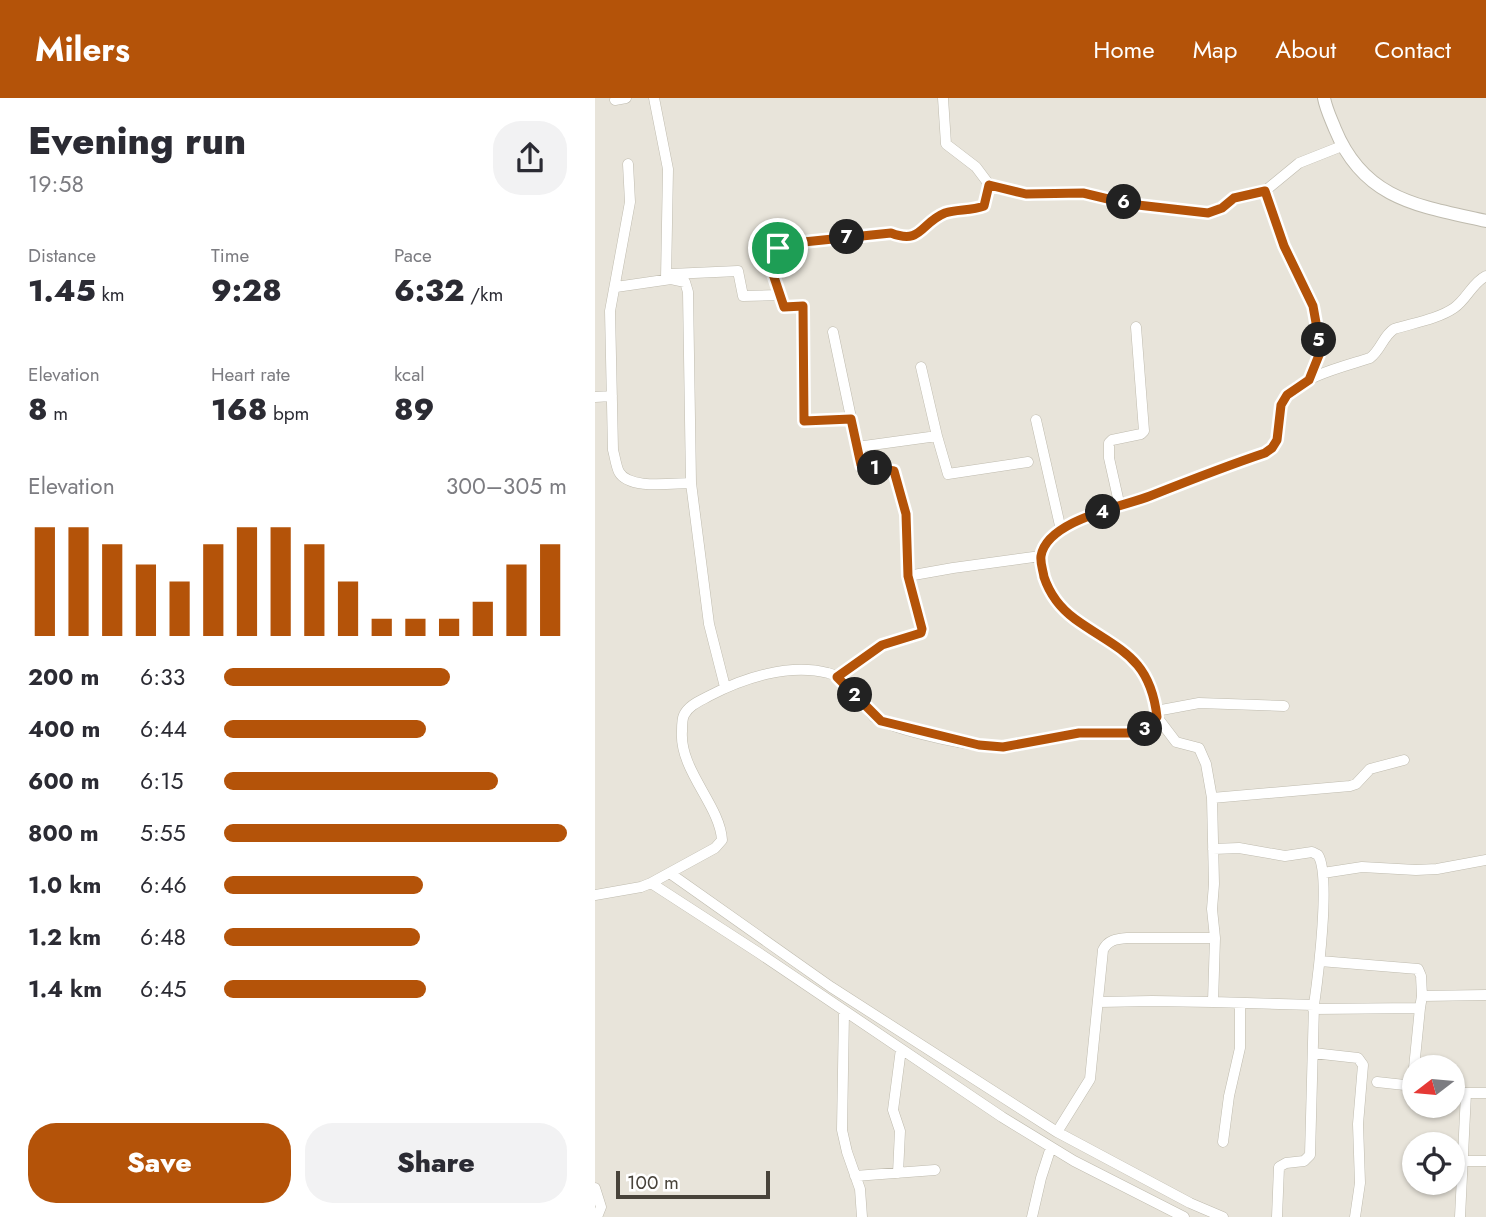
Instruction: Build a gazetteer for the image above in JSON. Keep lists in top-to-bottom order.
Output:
{
  "scale_bar": "100 m",
  "north": "left",
  "page": {
    "header": "Milers",
    "nav": [
      "Home",
      "Map",
      "About",
      "Contact"
    ],
    "heading": ["Evening run", "19:58"],
    "pins": [
      "6",
      "7",
      "5",
      "1",
      "4",
      "2",
      "3"
    ],
    "stats": [
      ["Distance", "1.45 km"],
      ["Time", "9:28"],
      ["Pace", "6:32 /km"],
      ["Elevation", "8 m"],
      ["Heart rate", "168 bpm"],
      ["kcal", "89"]
    ],
    "chart": ["Elevation", "300–305 m"],
    "list": [
      {
        "name": "200 m",
        "note": "6:33"
      },
      {
        "name": "400 m",
        "note": "6:44"
      },
      {
        "name": "600 m",
        "note": "6:15"
      },
      {
        "name": "800 m",
        "note": "5:55"
      },
      {
        "name": "1.0 km",
        "note": "6:46"
      },
      {
        "name": "1.2 km",
        "note": "6:48"
      },
      {
        "name": "1.4 km",
        "note": "6:45"
      }
    ],
    "buttons": ["Save", "Share"],
    "scale": "100 m"
  }
}
